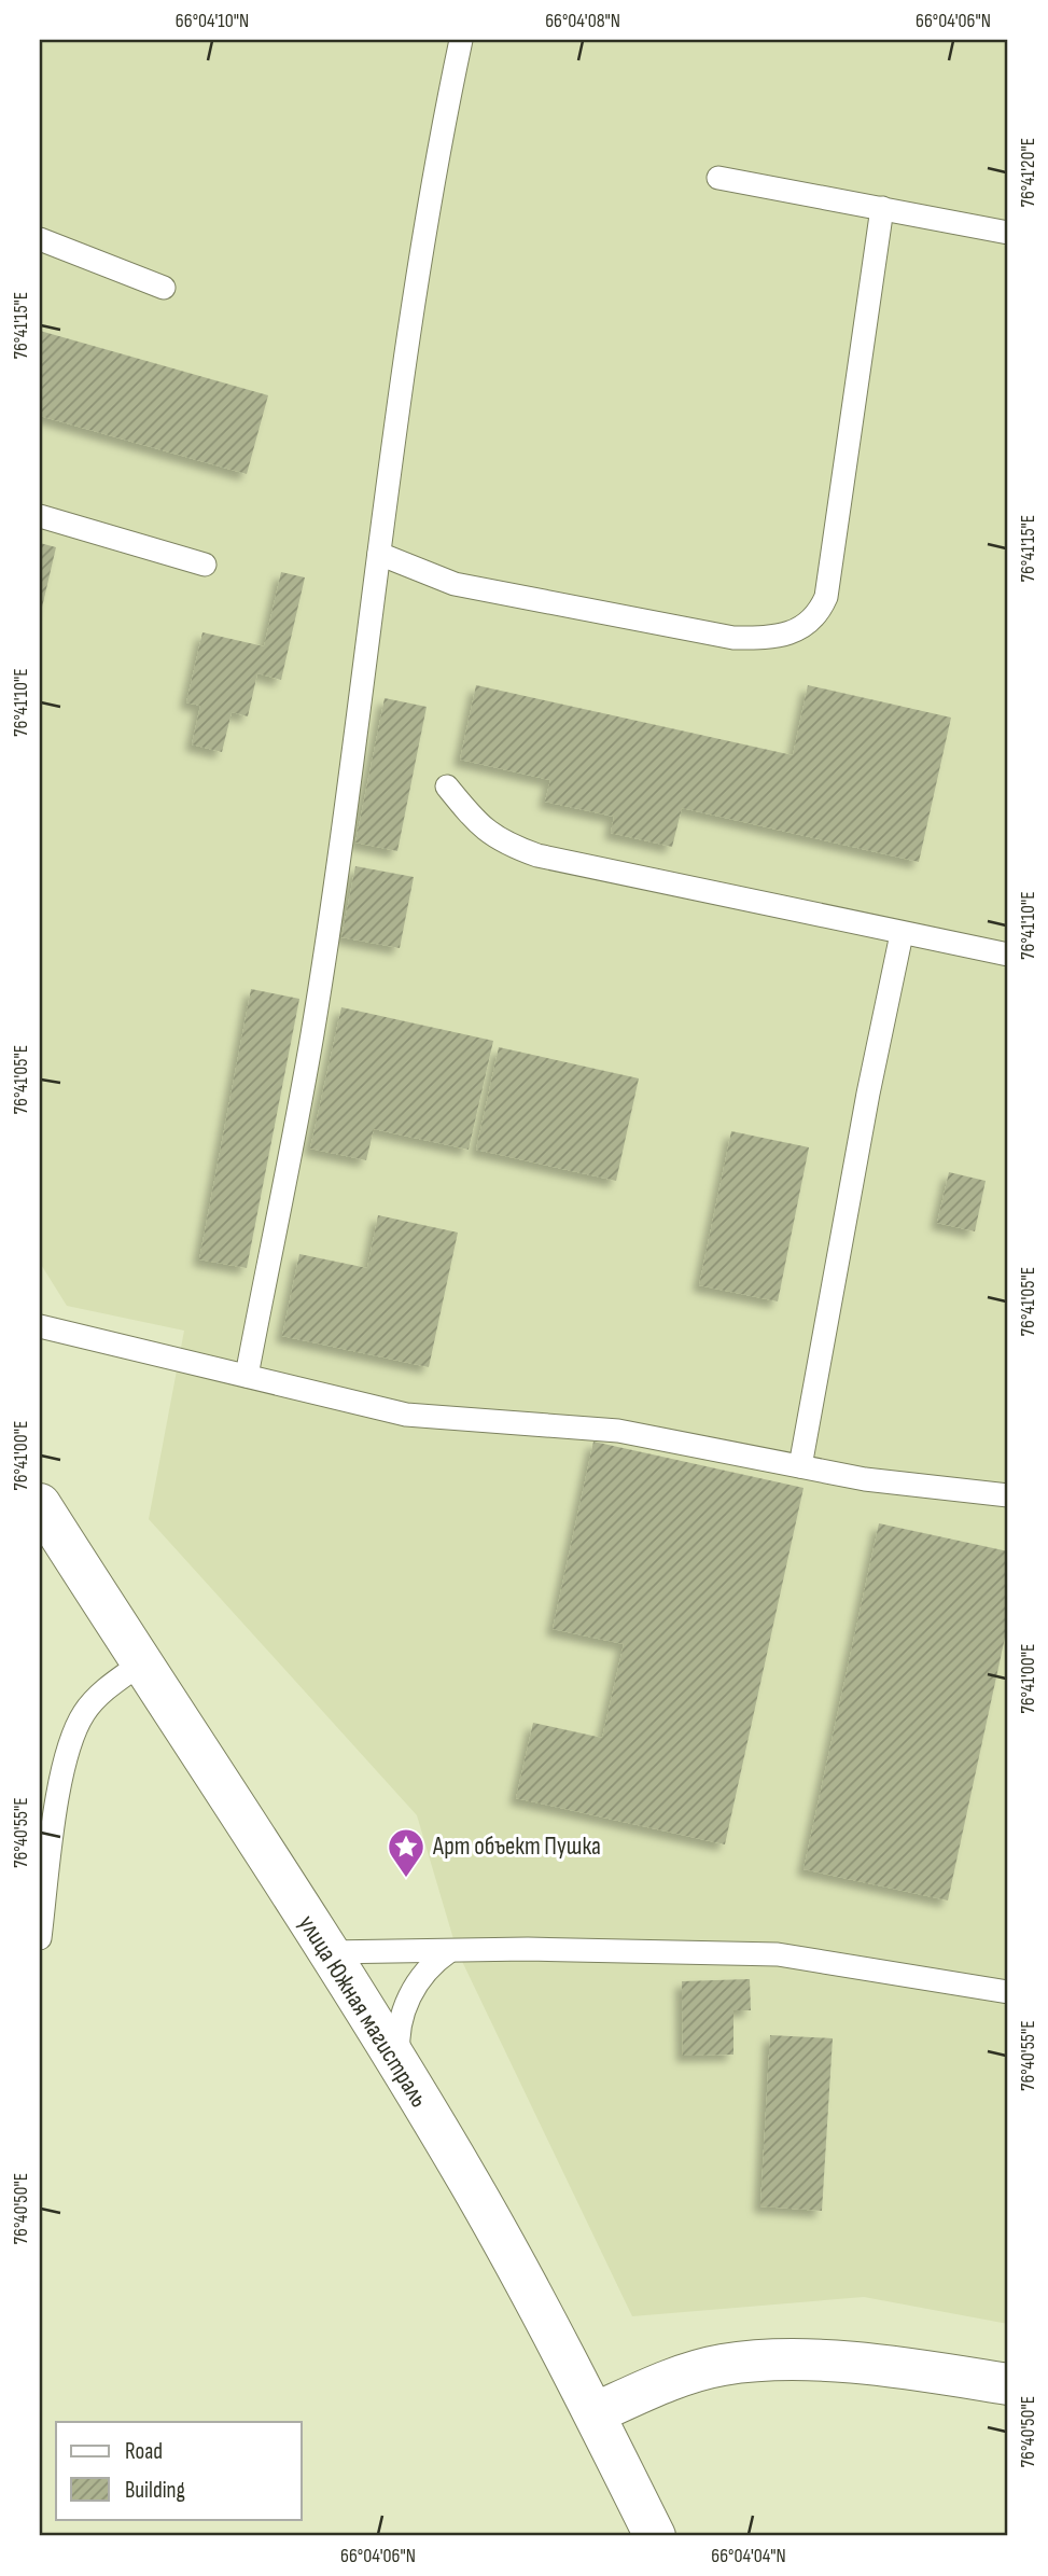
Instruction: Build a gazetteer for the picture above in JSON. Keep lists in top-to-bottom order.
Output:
{
  "streets": {
    "main road": ["улица Южная магистраль"]
  },
  "places": {
    "place": ["Арт объект Пушка"]
  },
  "legend": ["Road", "Building"],
  "coordinates": [
    "66°04'10\"N",
    "66°04'08\"N",
    "66°04'06\"N",
    "76°41'20\"E",
    "76°41'15\"E",
    "76°41'10\"E",
    "76°41'05\"E",
    "76°41'00\"E",
    "76°40'55\"E",
    "76°40'50\"E",
    "66°04'04\"N"
  ]
}
